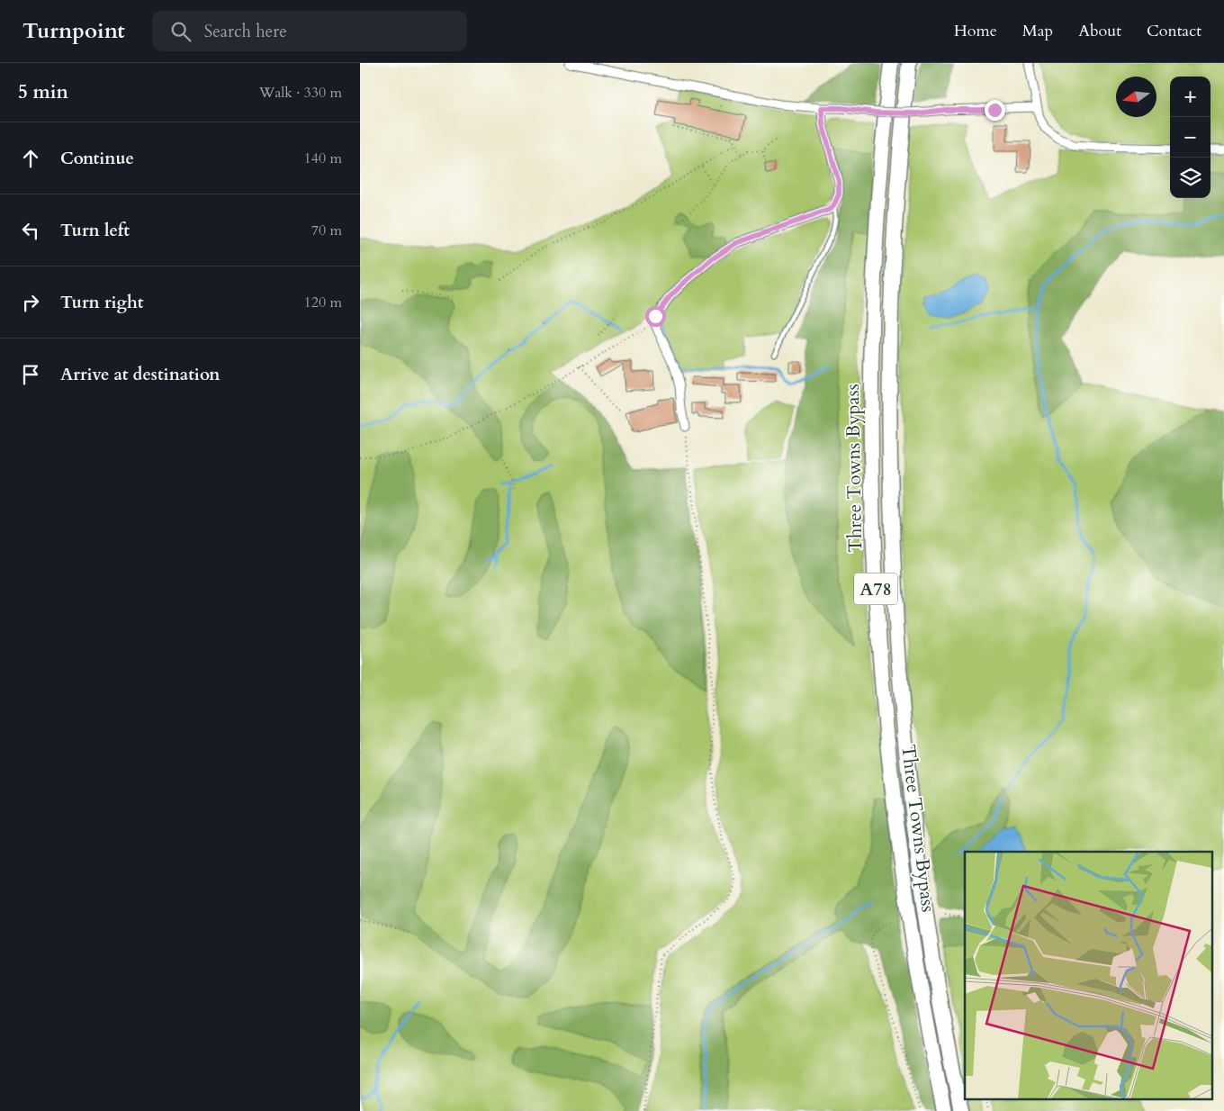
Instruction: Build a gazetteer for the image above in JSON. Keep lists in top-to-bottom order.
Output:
{
  "streets": {
    "highway": ["Three Towns Bypass", "A78"]
  },
  "north": "left",
  "page": {
    "header": "Turnpoint",
    "search": "Search here",
    "nav": [
      "Home",
      "Map",
      "About",
      "Contact"
    ],
    "heading": ["5 min", "Walk · 330 m"],
    "map_buttons": ["+", "−"],
    "list": [
      ["Continue", "140 m"],
      ["Turn left", "70 m"],
      ["Turn right", "120 m"],
      "Arrive at destination"
    ]
  }
}
